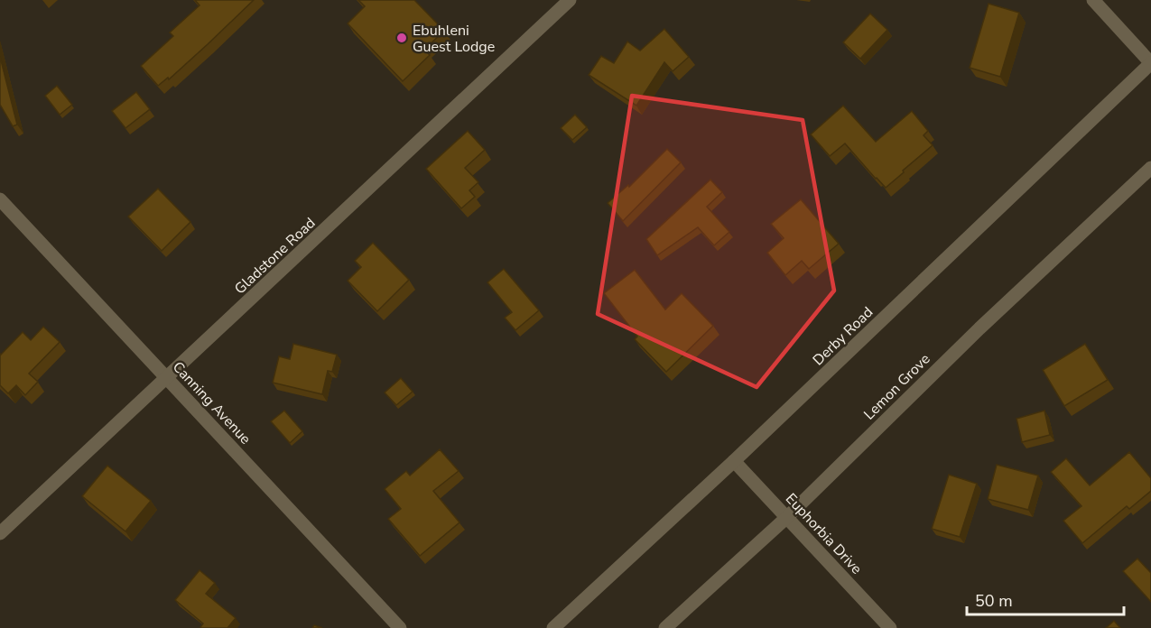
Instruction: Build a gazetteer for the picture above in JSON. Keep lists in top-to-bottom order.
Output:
{
  "streets": {
    "street": [
      "Gladstone Road",
      "Derby Road",
      "Lemon Grove",
      "Canning Avenue",
      "Euphorbia Drive"
    ]
  },
  "crossings": [
    ["Gladstone Road", "Canning Avenue"],
    ["Derby Road", "Euphorbia Drive"],
    ["Lemon Grove", "Euphorbia Drive"]
  ],
  "places": ["Ebuhleni Guest Lodge"],
  "scale_bar": "50 m"
}
